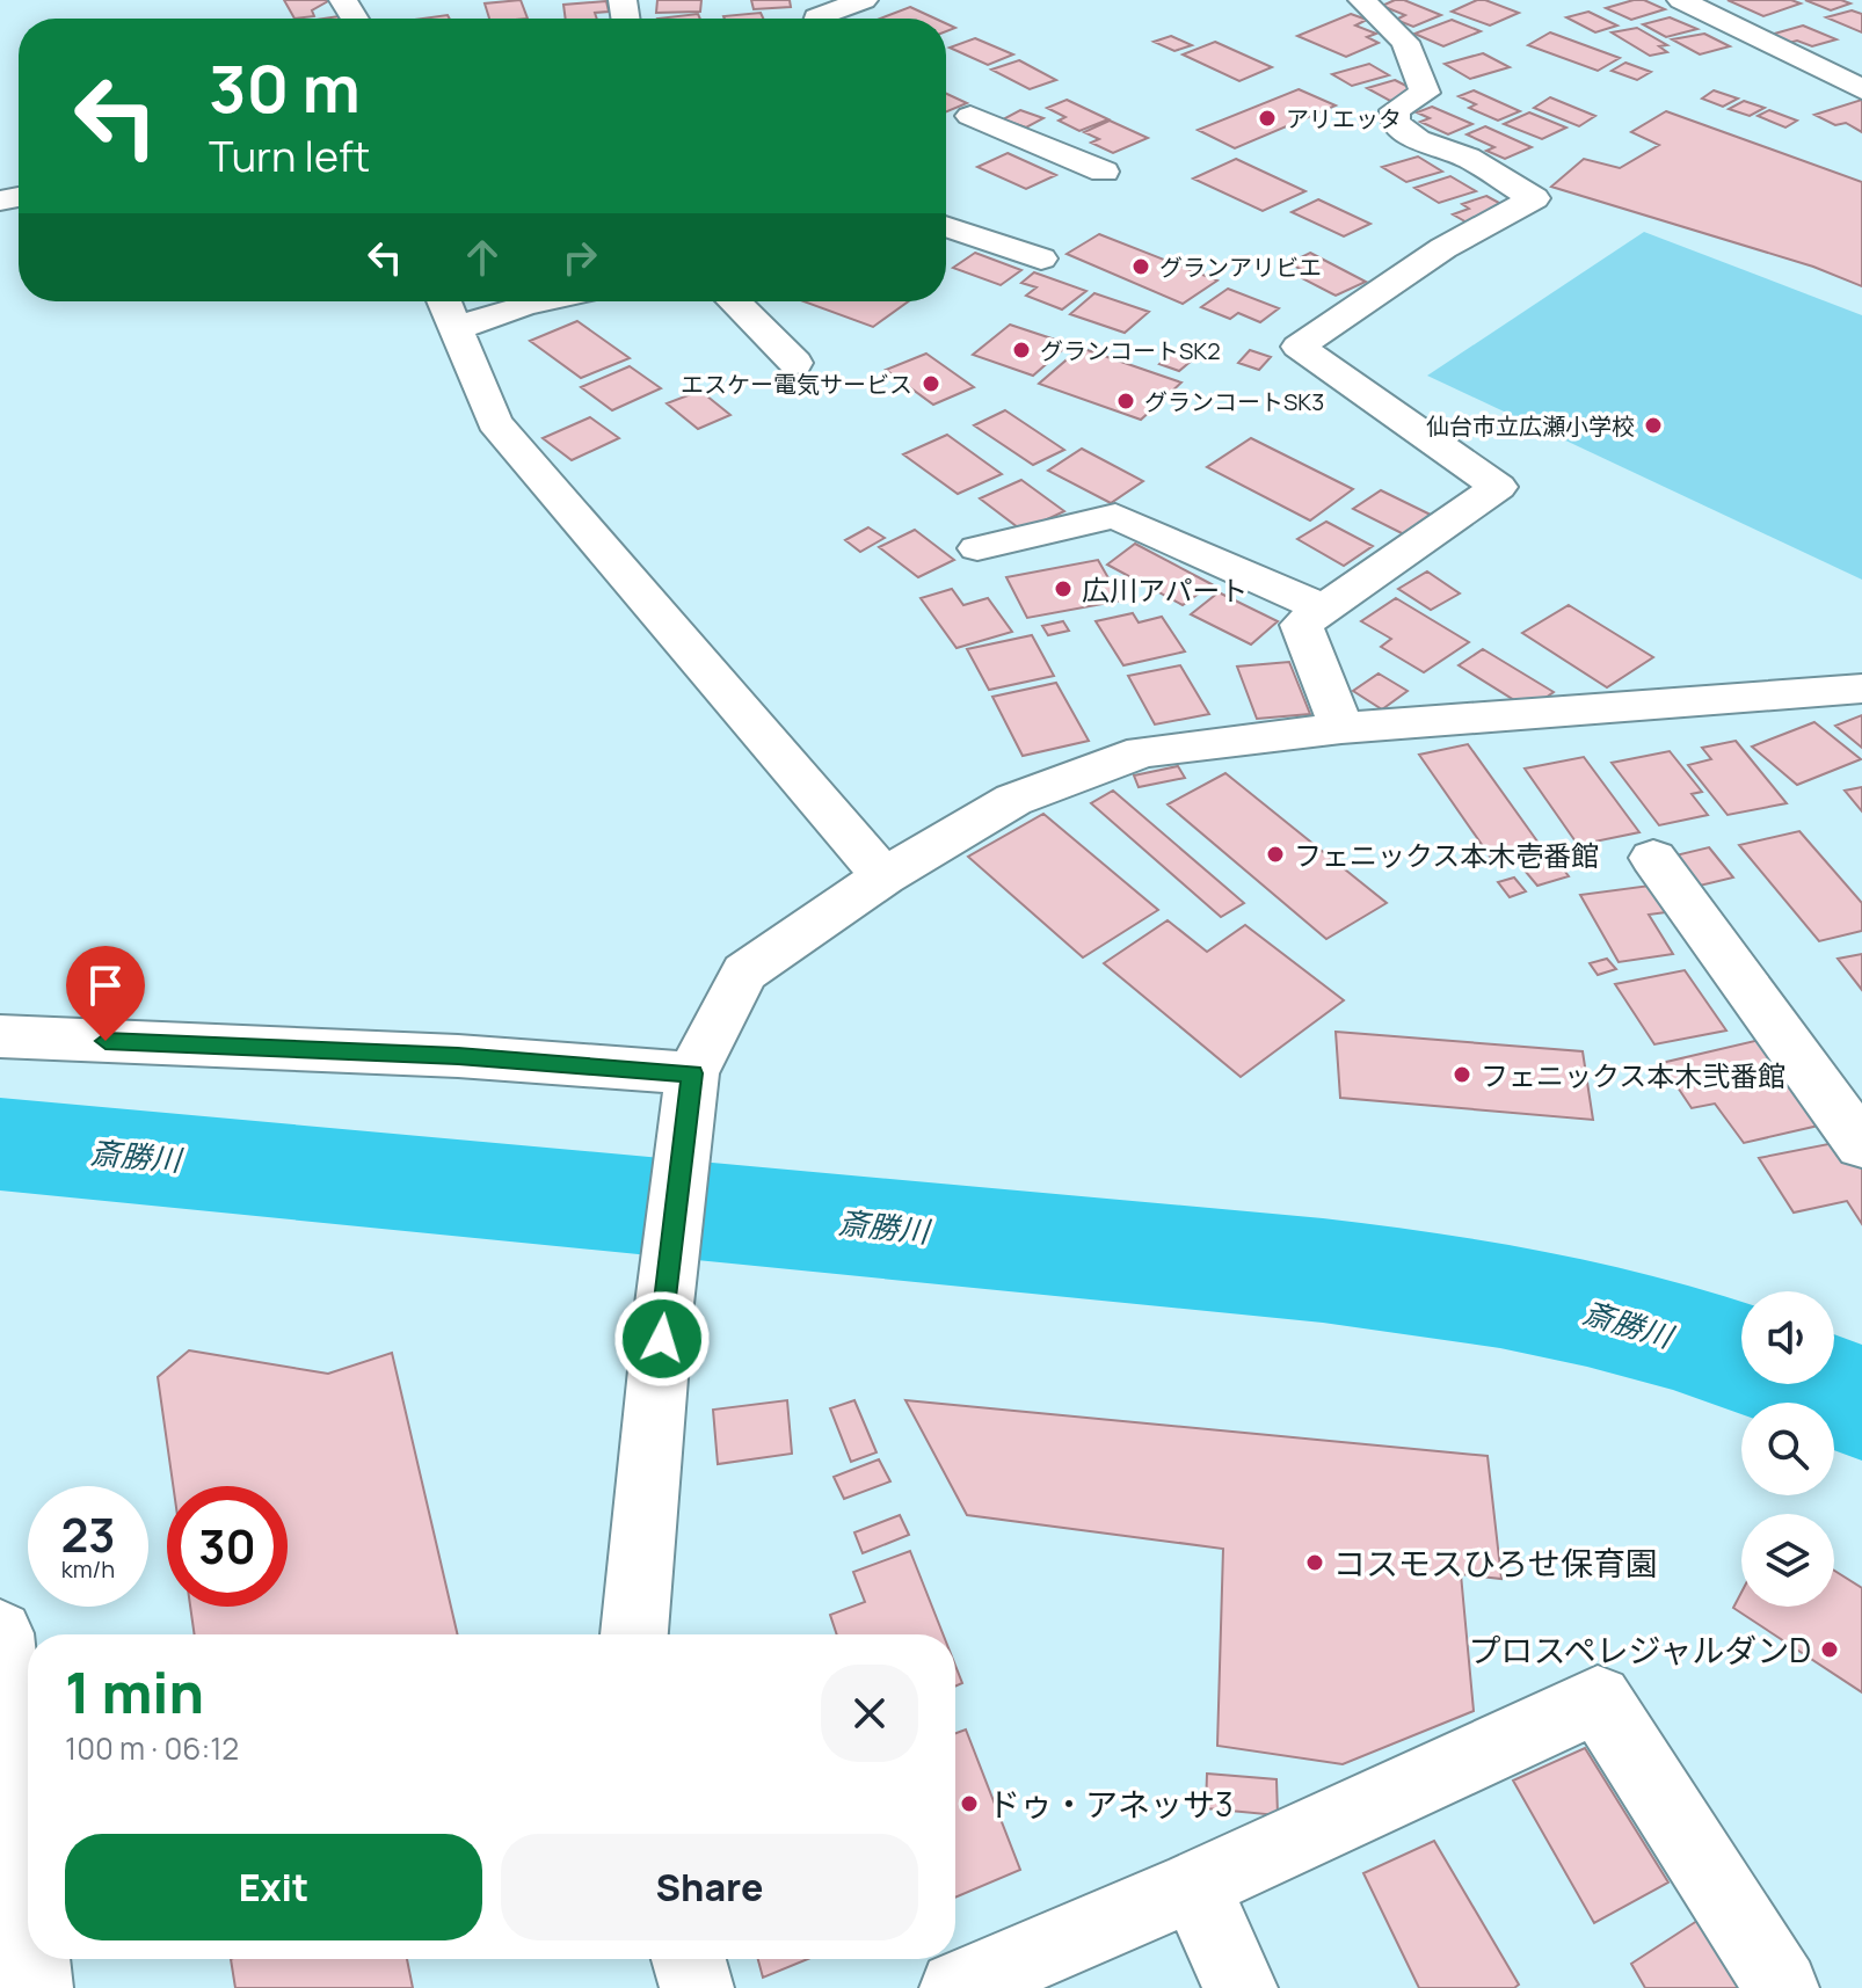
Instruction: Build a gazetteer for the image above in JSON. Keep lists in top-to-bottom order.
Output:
{
  "water": ["斎勝川"],
  "places": [
    "アリエッタ",
    "グランアリビエ",
    "グランコートSK2",
    "エスケー電気サービス",
    "グランコートSK3",
    "仙台市立広瀬小学校",
    "広川アパート",
    "フェニックス本木壱番館",
    "フェニックス本木弐番館",
    "コスモスひろせ保育園",
    "プロスペレジャルダンD",
    "ドゥ・アネッサ3"
  ],
  "page": {
    "turn": ["30 m", "Turn left"],
    "speed": "23 km/h",
    "limit": "30",
    "heading": ["1 min", "100 m · 06:12"],
    "buttons": ["Exit", "Share"]
  }
}
